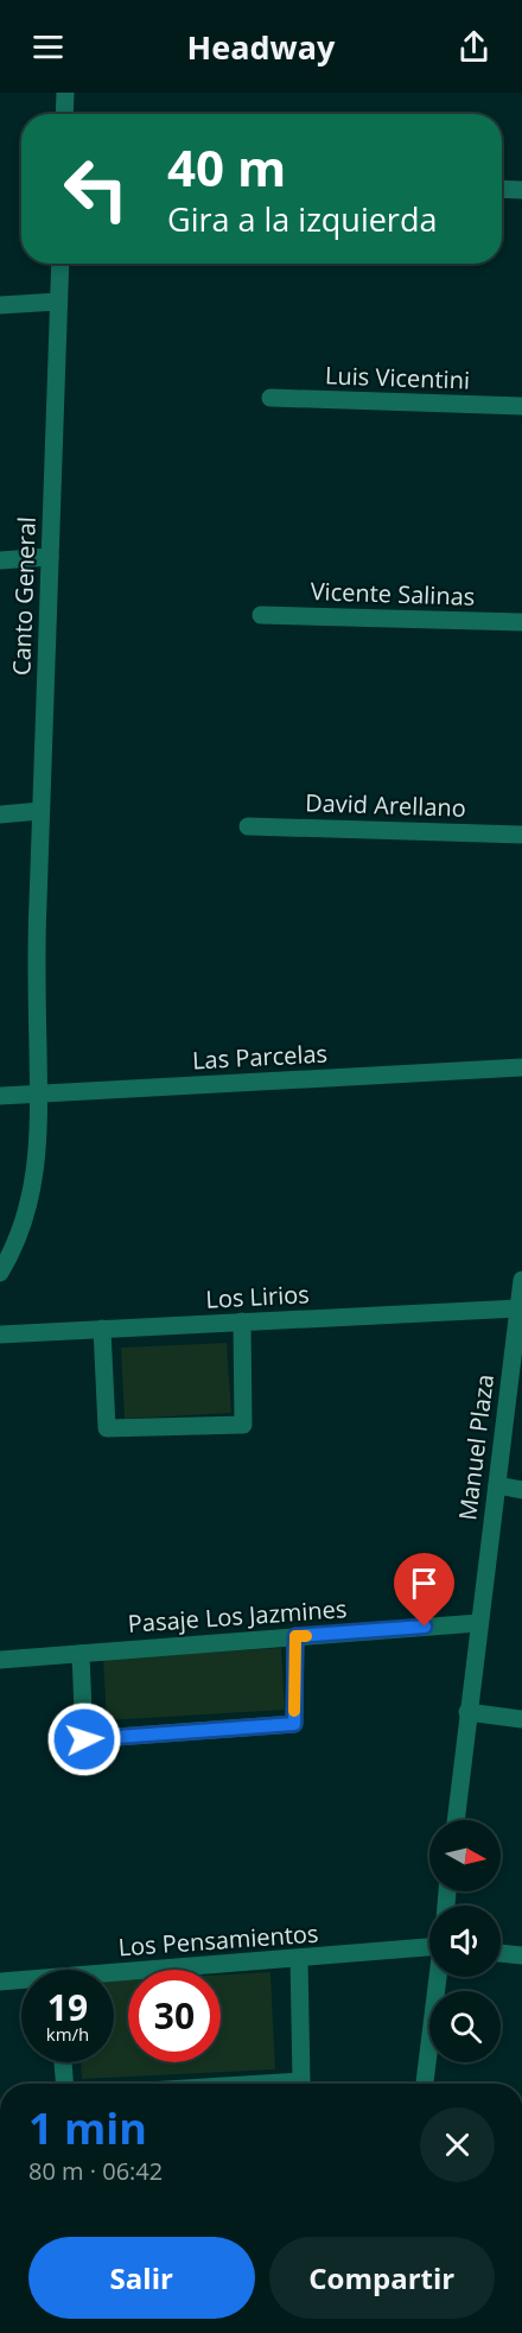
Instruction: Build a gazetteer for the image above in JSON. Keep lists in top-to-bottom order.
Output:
{
  "streets": {
    "street": [
      "Luis Vicentini",
      "Vicente Salinas",
      "Canto General",
      "David Arellano",
      "Las Parcelas",
      "Los Lirios",
      "Manuel Plaza",
      "Pasaje Los Jazmines",
      "Los Pensamientos"
    ]
  },
  "crossings": [
    ["Canto General", "Las Parcelas"],
    ["Los Lirios", "Manuel Plaza"],
    ["Manuel Plaza", "Pasaje Los Jazmines"]
  ],
  "north": "right",
  "page": {
    "header": "Headway",
    "turn": ["40 m", "Gira a la izquierda"],
    "speed": "19 km/h",
    "limit": "30",
    "heading": ["1 min", "80 m · 06:42"],
    "buttons": ["Salir", "Compartir"]
  }
}
